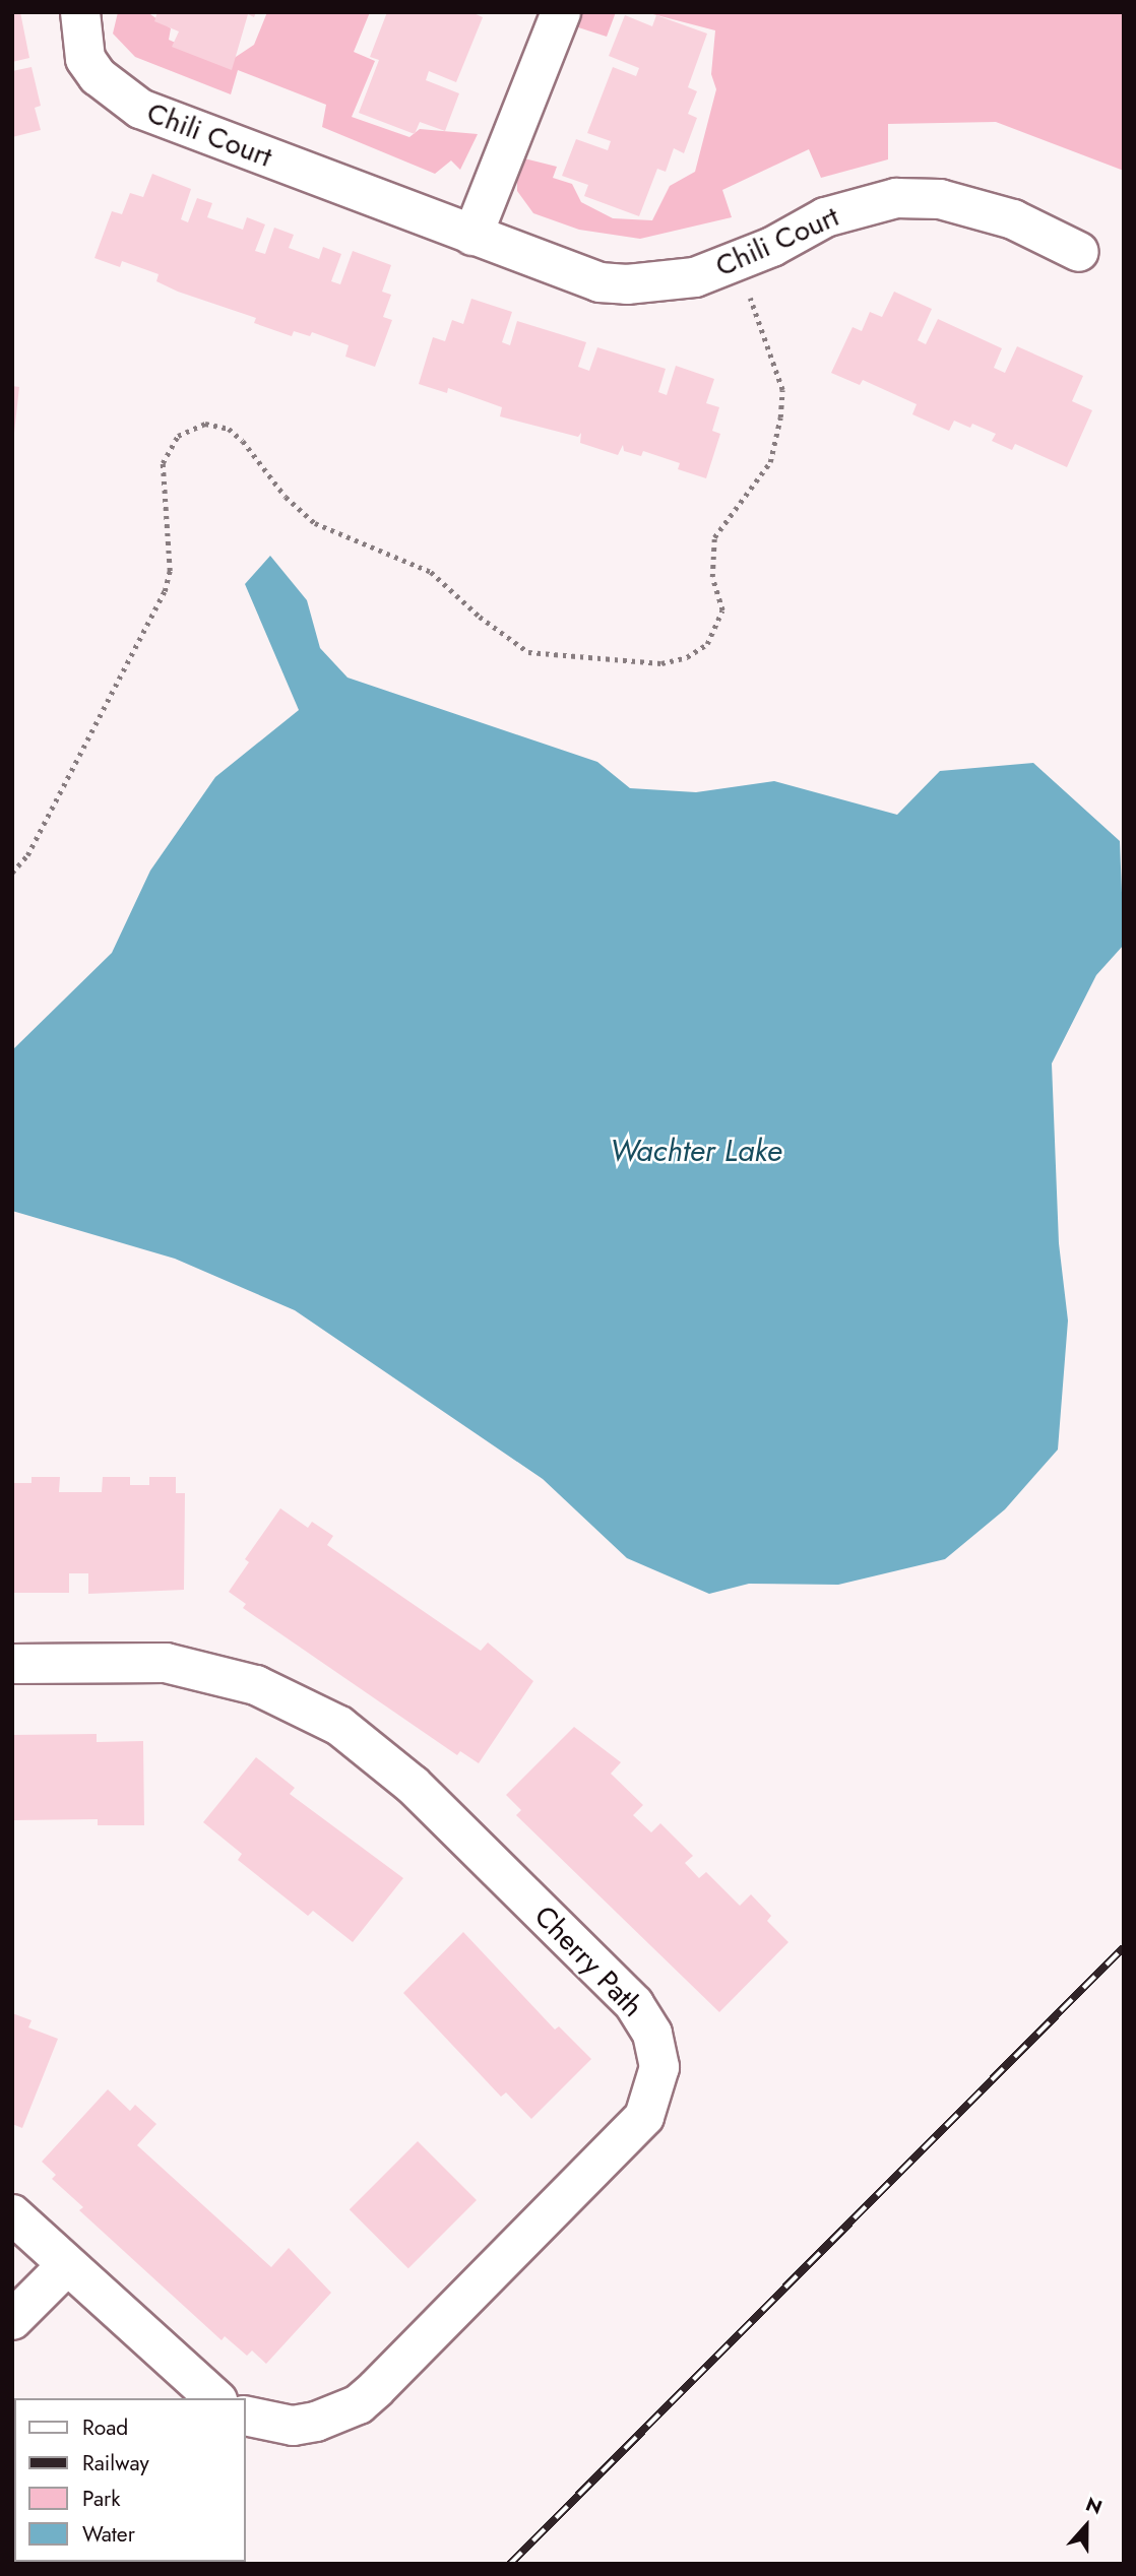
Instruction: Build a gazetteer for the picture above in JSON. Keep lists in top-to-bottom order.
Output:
{
  "streets": {
    "street": ["Chili Court", "Cherry Path"]
  },
  "water": ["Wachter Lake"],
  "legend": [
    "Road",
    "Railway",
    "Park",
    "Water"
  ],
  "north": "top"
}
